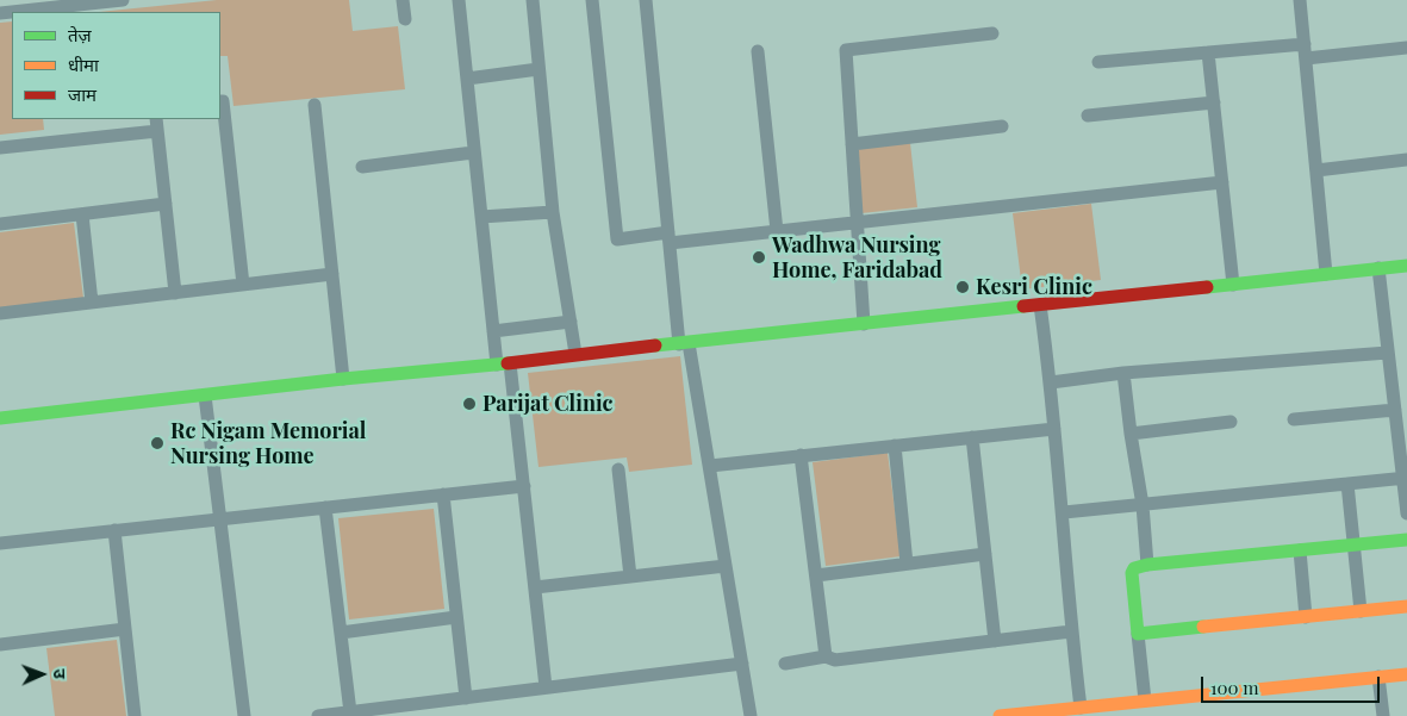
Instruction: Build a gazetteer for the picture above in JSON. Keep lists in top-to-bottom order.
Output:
{
  "places": [
    "Wadhwa Nursing Home, Faridabad",
    "Kesri Clinic",
    "Parijat Clinic",
    "Rc Nigam Memorial Nursing Home"
  ],
  "legend": ["तेज़", "धीमा", "जाम"],
  "scale_bar": "100 m",
  "north": "right"
}
